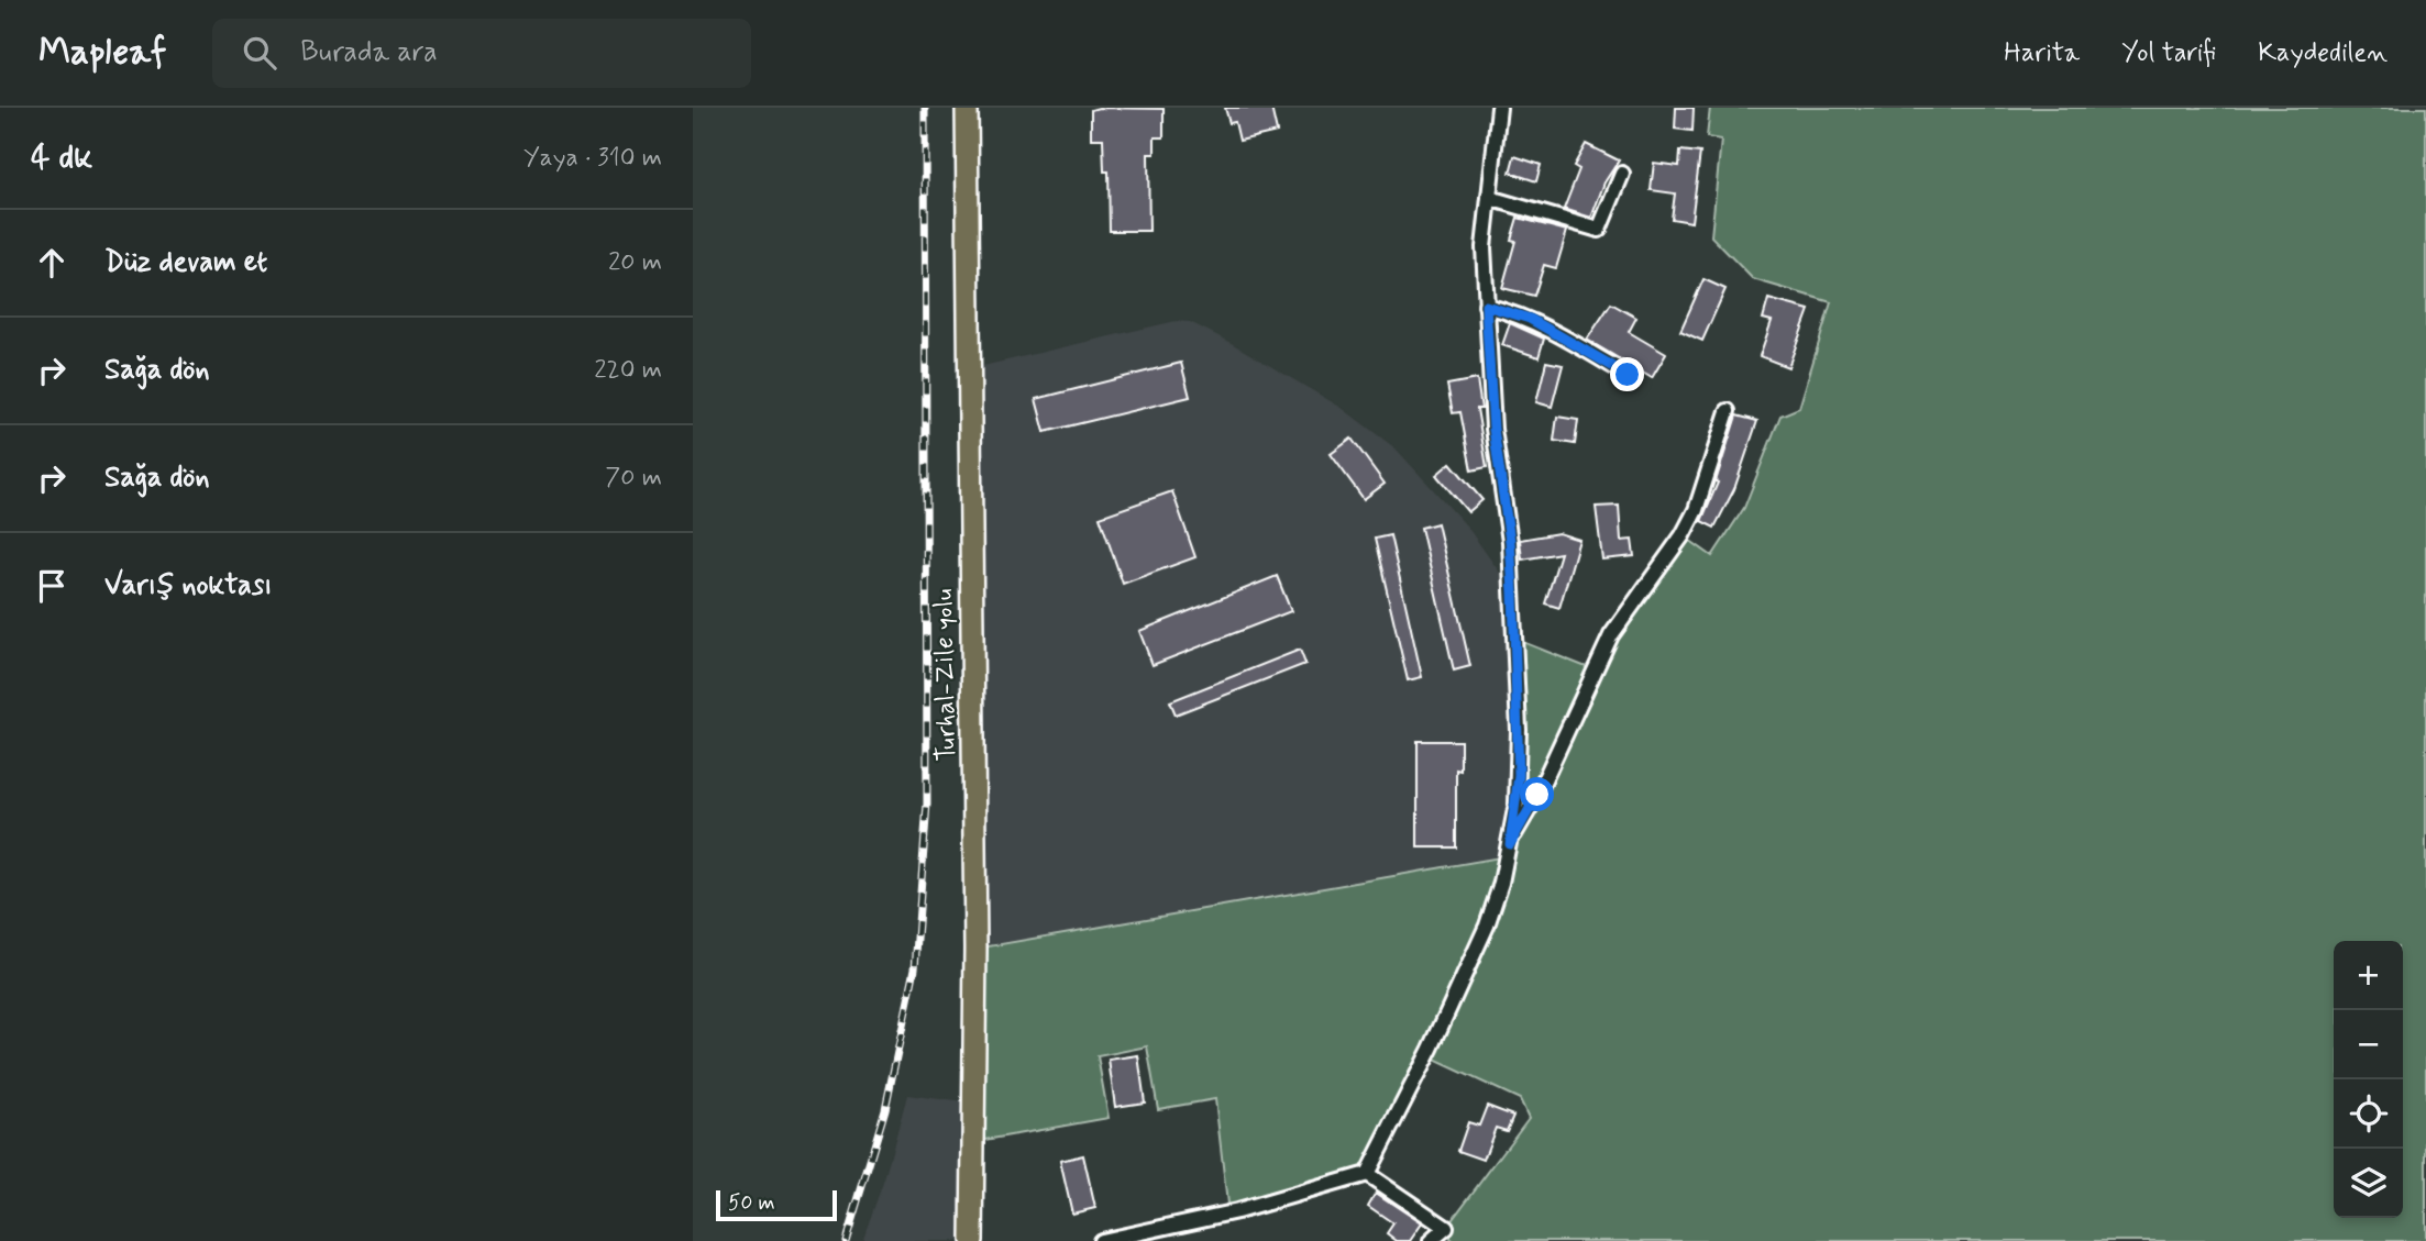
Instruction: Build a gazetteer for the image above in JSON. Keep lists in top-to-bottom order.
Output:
{
  "streets": {
    "main road": ["Turhal-Zile yolu"]
  },
  "scale_bar": "50 m",
  "page": {
    "header": "Mapleaf",
    "search": "Burada ara",
    "nav": ["Harita", "Yol tarifi", "Kaydedilen"],
    "heading": ["4 dk", "Yaya · 310 m"],
    "list": [
      ["Düz devam et", "20 m"],
      ["Sağa dön", "220 m"],
      ["Sağa dön", "70 m"],
      "Varış noktası"
    ],
    "map_buttons": ["+", "−"],
    "scale": "50 m"
  }
}
